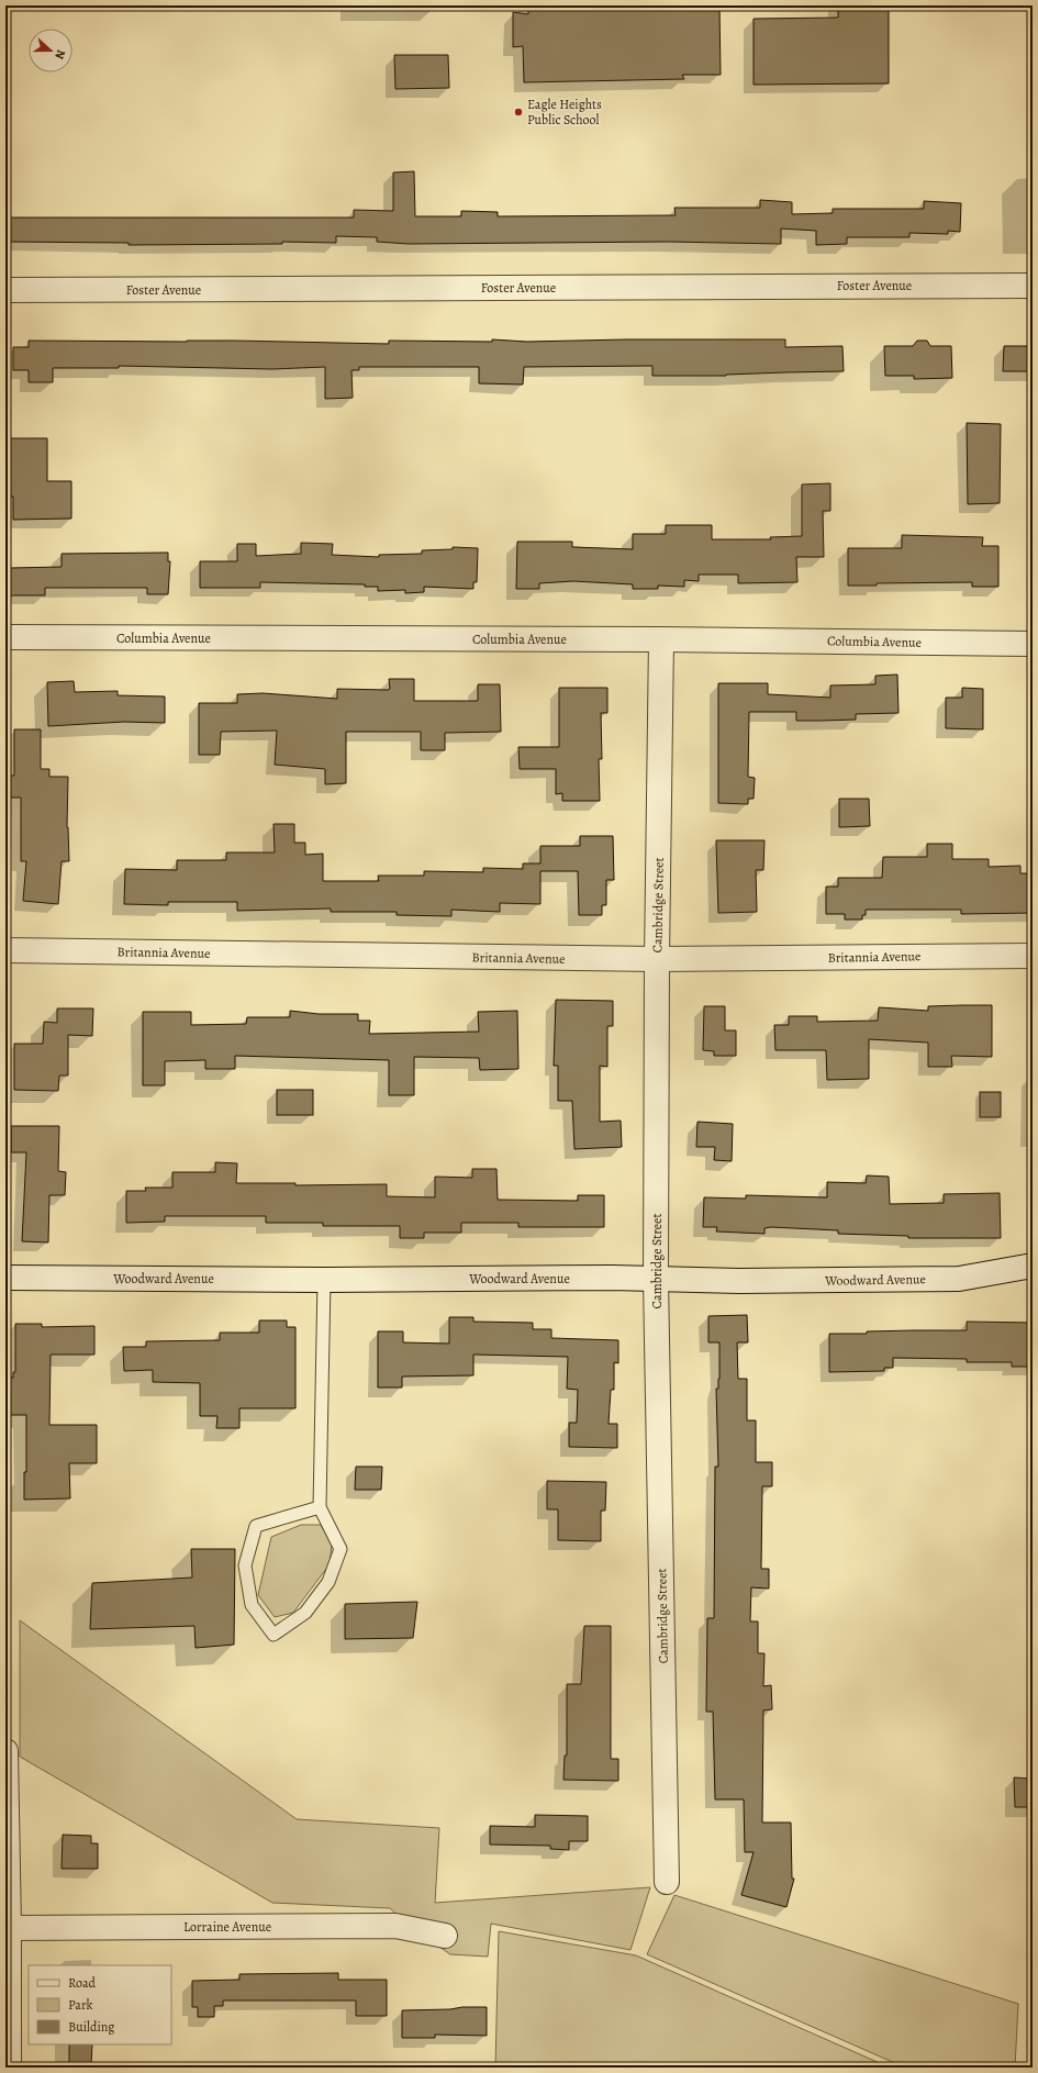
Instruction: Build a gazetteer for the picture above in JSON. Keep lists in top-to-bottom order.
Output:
{
  "streets": {
    "street": [
      "Foster Avenue",
      "Columbia Avenue",
      "Cambridge Street",
      "Britannia Avenue",
      "Woodward Avenue",
      "Lorraine Avenue"
    ]
  },
  "crossings": [
    ["Columbia Avenue", "Cambridge Street"],
    ["Cambridge Street", "Britannia Avenue"],
    ["Cambridge Street", "Woodward Avenue"]
  ],
  "places": ["Eagle Heights Public School"],
  "legend": ["Road", "Park", "Building"],
  "north": "right"
}
